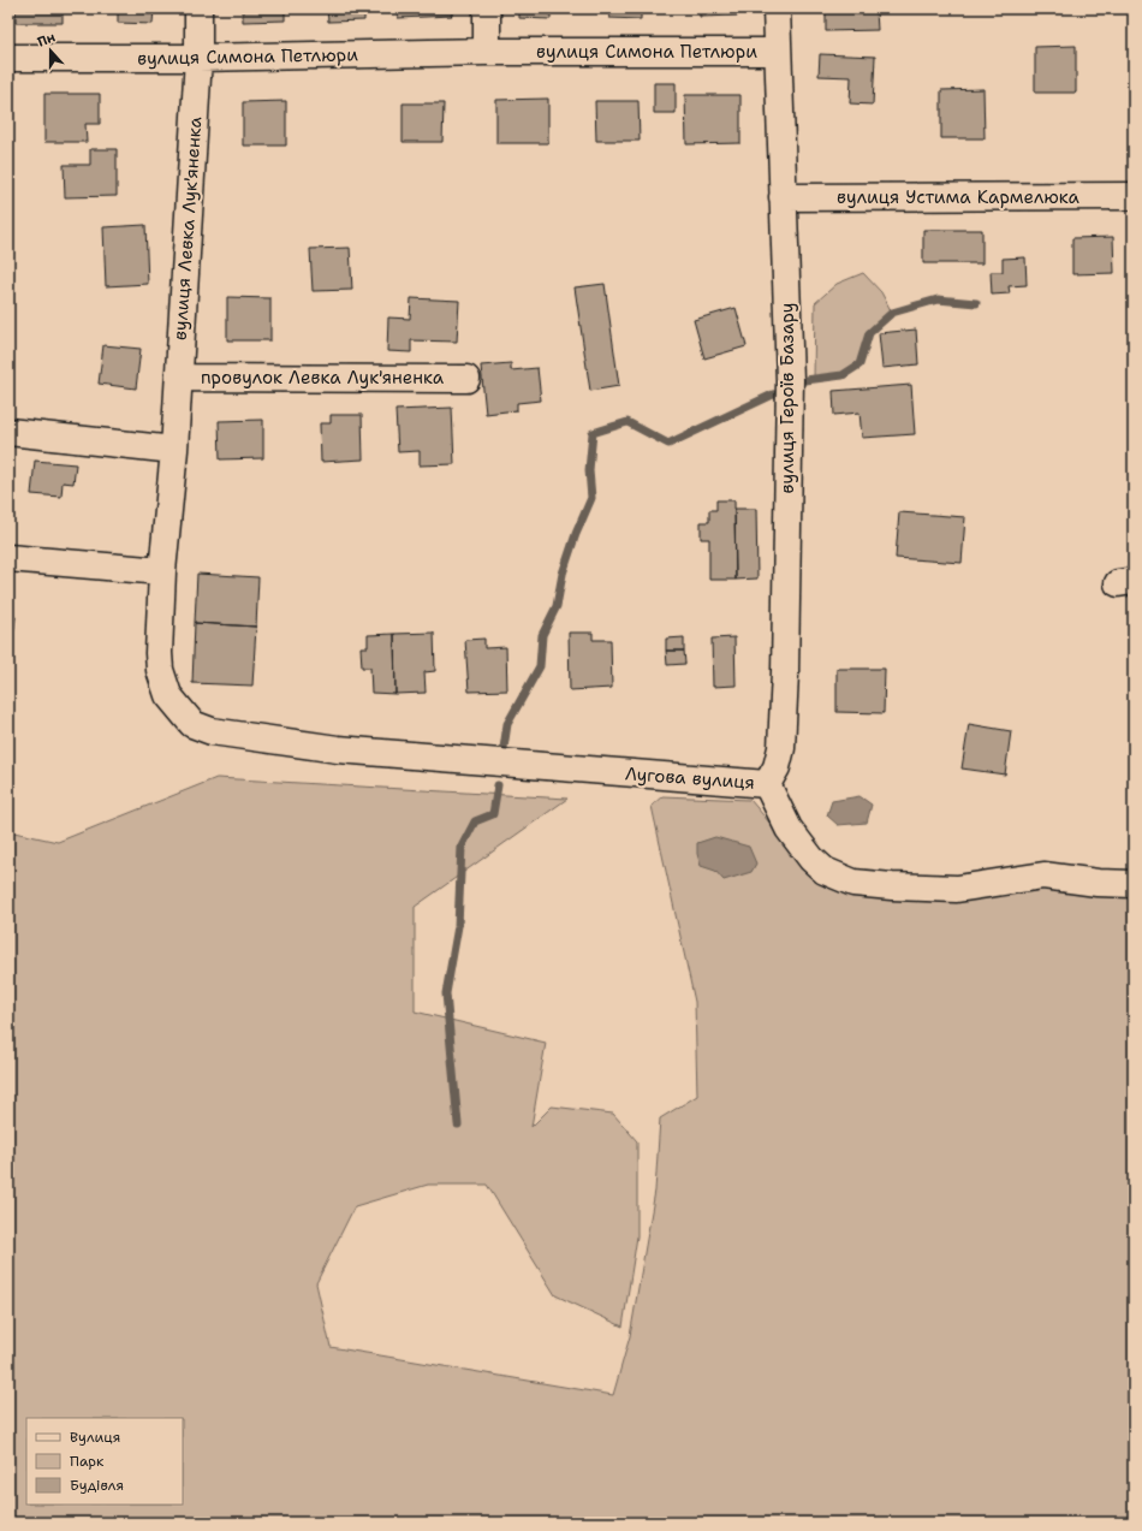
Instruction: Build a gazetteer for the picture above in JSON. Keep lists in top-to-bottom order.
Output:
{
  "streets": {
    "street": [
      "вулиця Симона Петлюри",
      "вулиця Устима Кармелюка",
      "вулиця Левка Лук'яненка",
      "провулок Левка Лук'яненка",
      "вулиця Героїв Базару",
      "Лугова вулиця"
    ]
  },
  "crossings": [
    ["вулиця Симона Петлюри", "вулиця Левка Лук'яненка"],
    ["вулиця Симона Петлюри", "вулиця Героїв Базару"],
    ["вулиця Устима Кармелюка", "вулиця Героїв Базару"],
    ["вулиця Левка Лук'яненка", "провулок Левка Лук'яненка"],
    ["вулиця Левка Лук'яненка", "Лугова вулиця"],
    ["вулиця Героїв Базару", "Лугова вулиця"]
  ],
  "legend": ["Вулиця", "Парк", "Будівля"],
  "north": "top"
}
